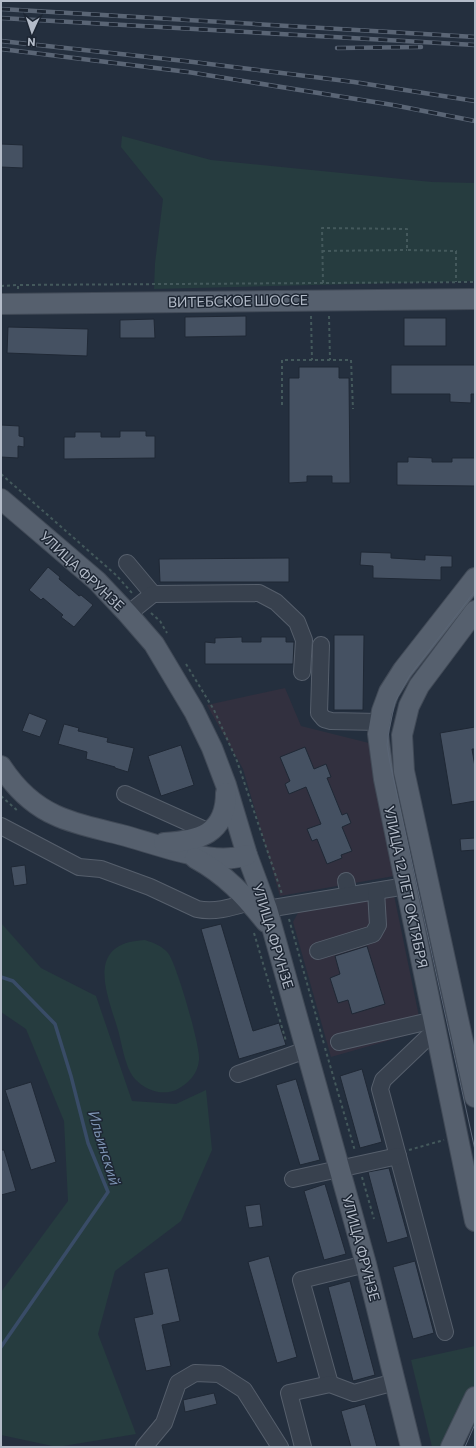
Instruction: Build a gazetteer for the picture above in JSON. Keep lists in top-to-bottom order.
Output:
{
  "streets": {
    "main road": ["ВИТЕБСКОЕ ШОССЕ", "УЛИЦА ФРУНЗЕ", "УЛИЦА 12 ЛЕТ ОКТЯБРЯ"]
  },
  "water": ["Ильинский"],
  "north": "bottom"
}
